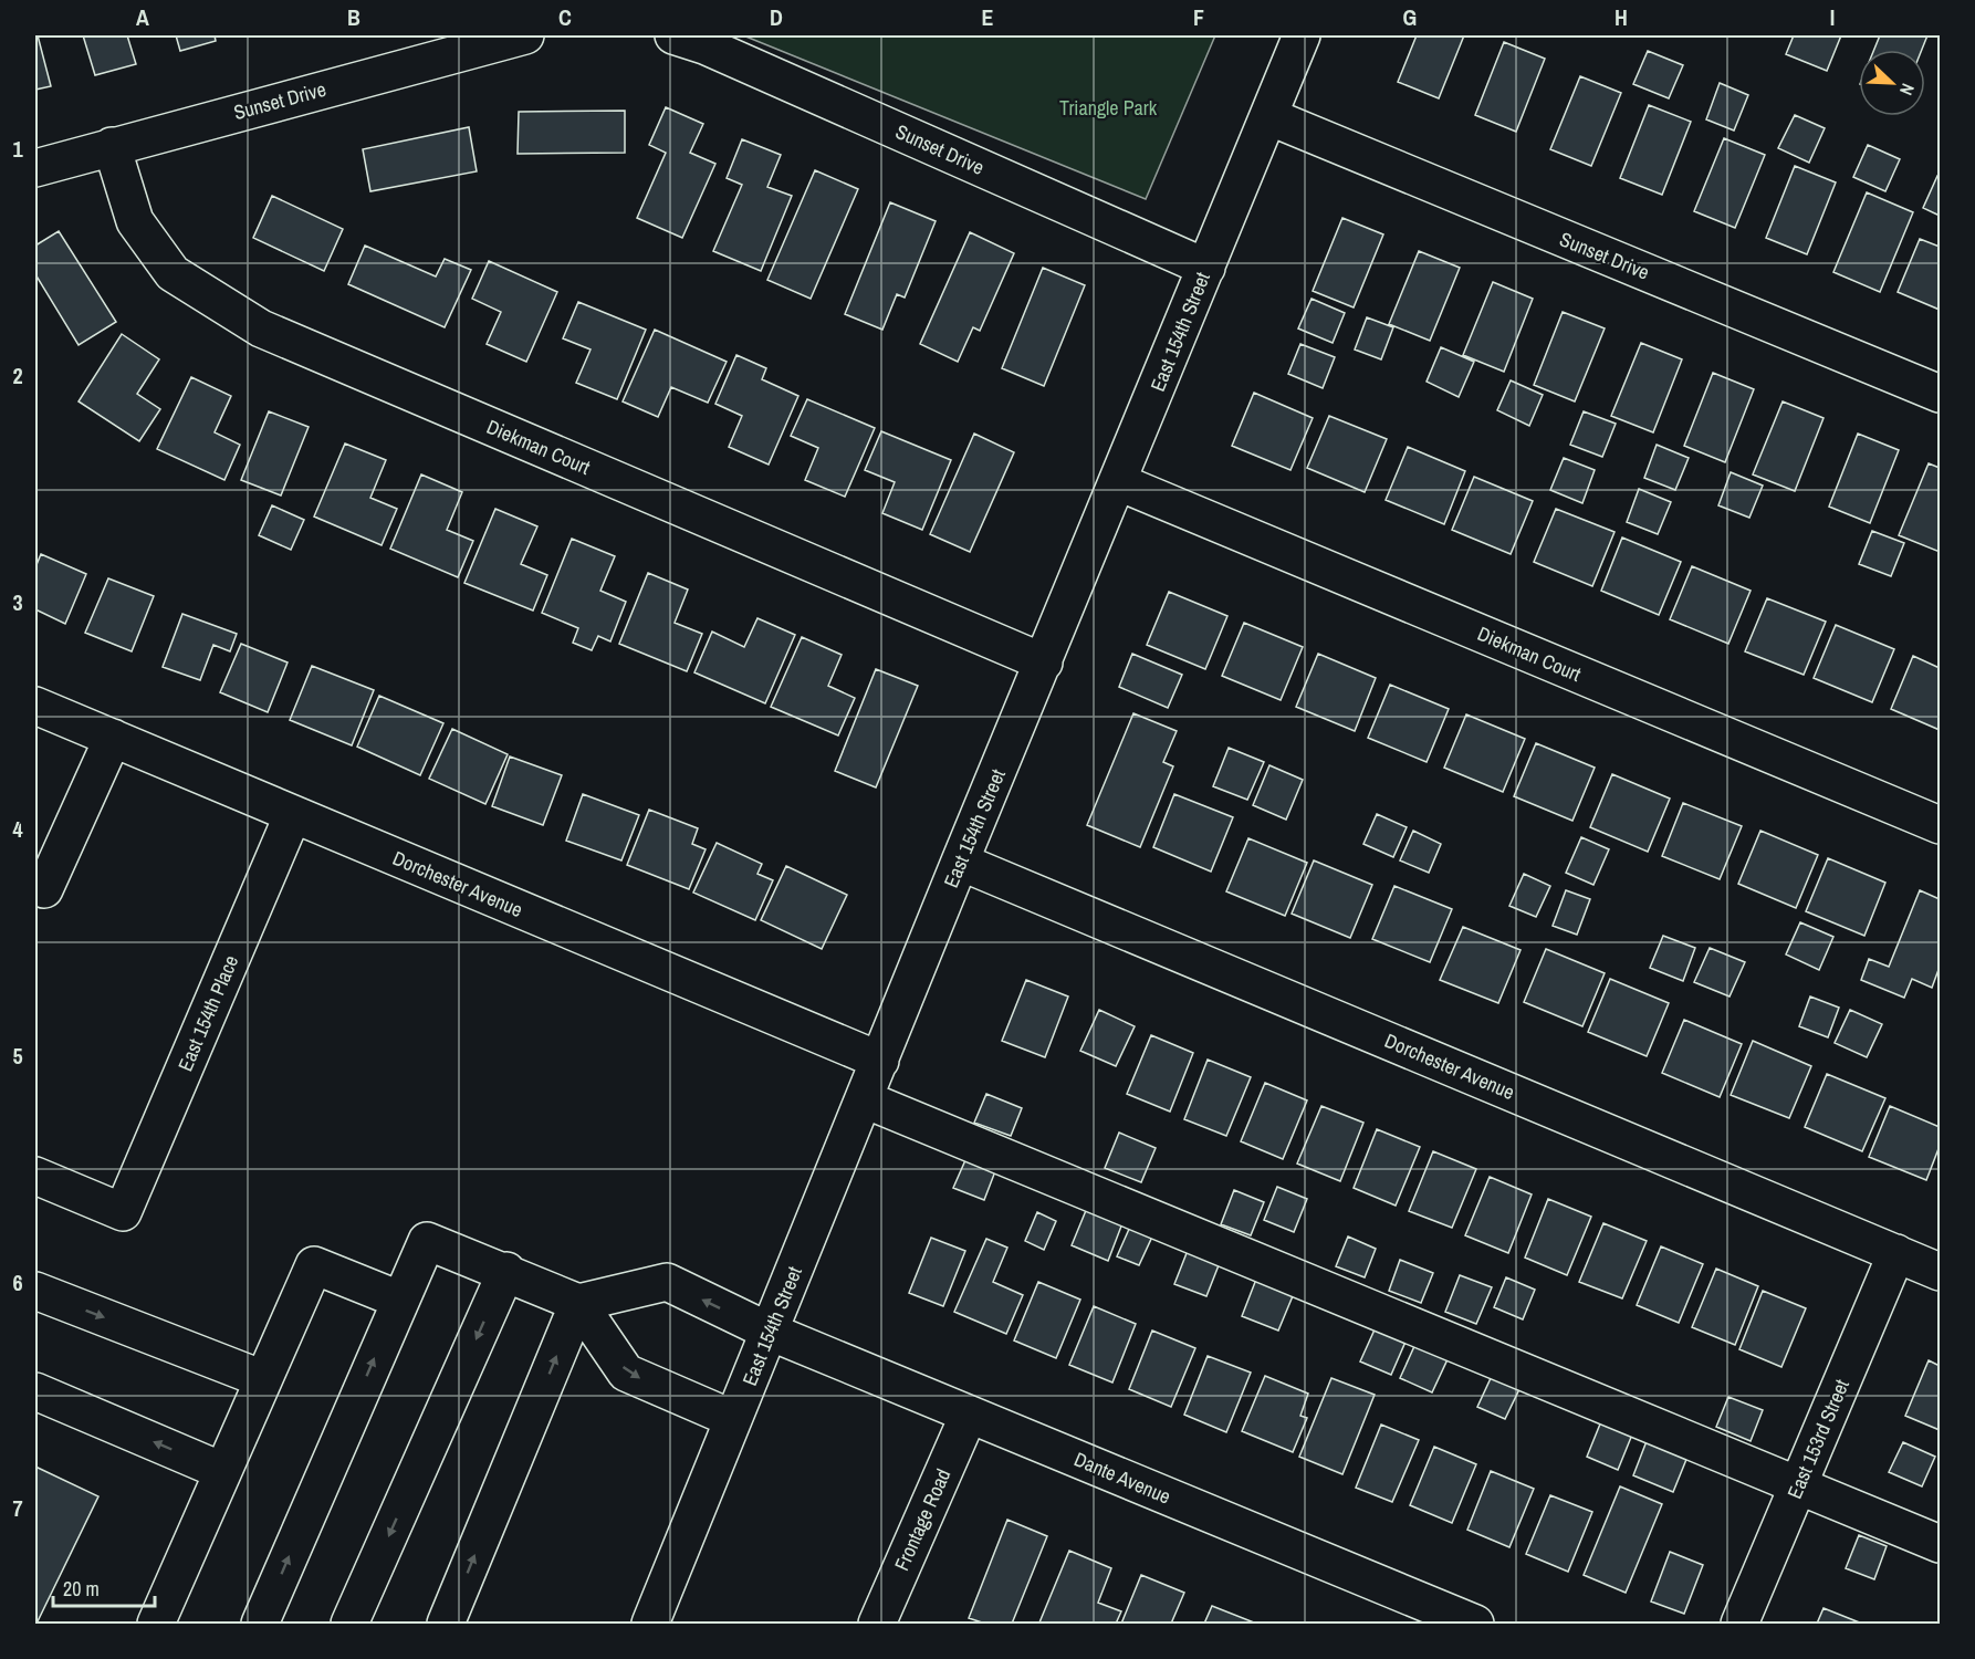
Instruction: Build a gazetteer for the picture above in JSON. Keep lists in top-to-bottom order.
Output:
{
  "streets": {
    "street": [
      "Sunset Drive",
      "East 154th Street",
      "Diekman Court",
      "Dorchester Avenue",
      "East 154th Place",
      "East 153rd Street",
      "Dante Avenue",
      "Frontage Road"
    ]
  },
  "crossings": [
    ["Sunset Drive", "East 154th Street"],
    ["Sunset Drive", "Diekman Court"],
    ["East 154th Street", "Diekman Court"],
    ["East 154th Street", "Dorchester Avenue"],
    ["East 154th Street", "Dante Avenue"],
    ["Dorchester Avenue", "East 154th Place"],
    ["Dorchester Avenue", "East 153rd Street"],
    ["Dante Avenue", "Frontage Road"]
  ],
  "parks": ["Triangle Park"],
  "scale_bar": "20 m",
  "north": "bottom right",
  "grid": {
    "columns": [
      "A",
      "B",
      "C",
      "D",
      "E",
      "F",
      "G",
      "H",
      "I"
    ],
    "rows": [
      "1",
      "2",
      "3",
      "4",
      "5",
      "6",
      "7"
    ]
  }
}
